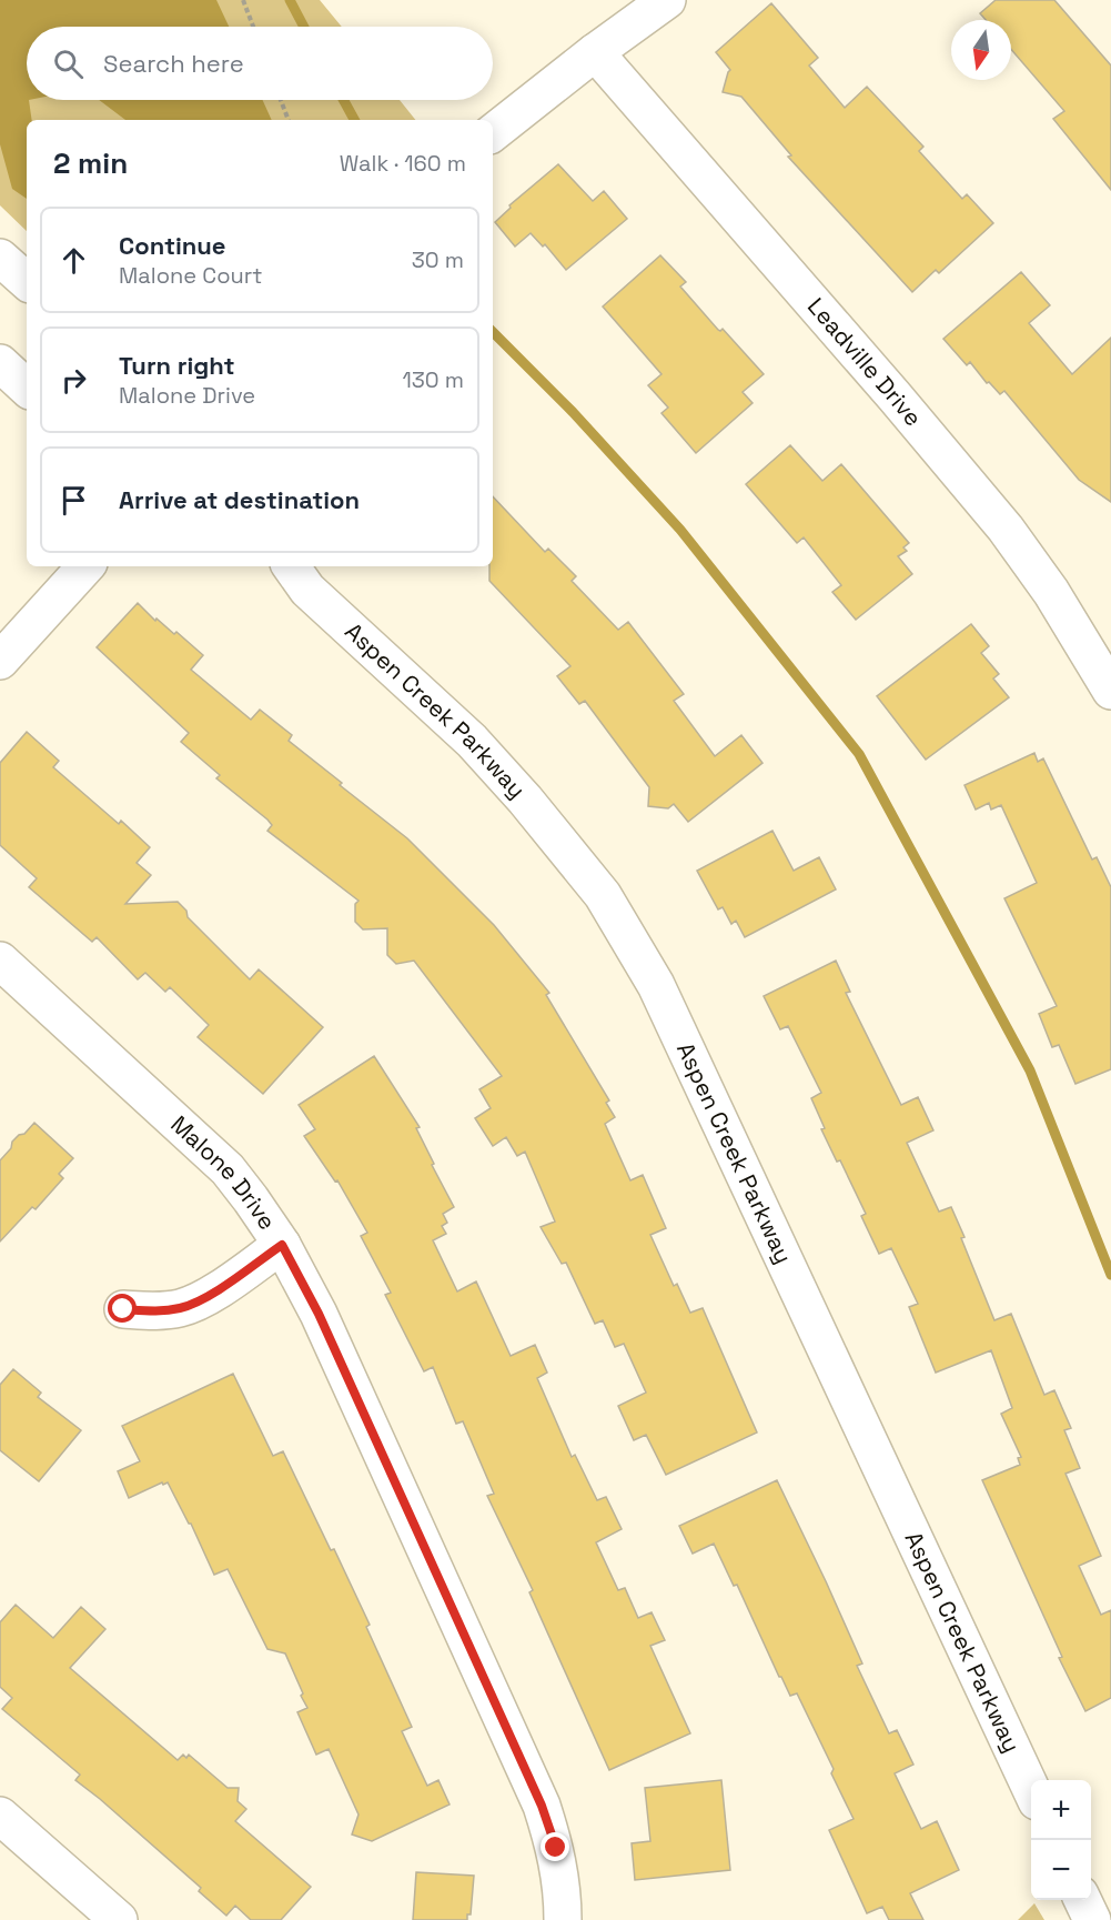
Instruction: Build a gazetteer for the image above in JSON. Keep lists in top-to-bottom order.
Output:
{
  "streets": {
    "street": ["Leadville Drive", "Aspen Creek Parkway", "Malone Drive"]
  },
  "north": "bottom",
  "page": {
    "search": "Search here",
    "heading": ["2 min", "Walk · 160 m"],
    "list": [
      ["Continue", "Malone Court", "30 m"],
      ["Turn right", "Malone Drive", "130 m"],
      "Arrive at destination"
    ],
    "map_buttons": ["+", "−"]
  }
}
